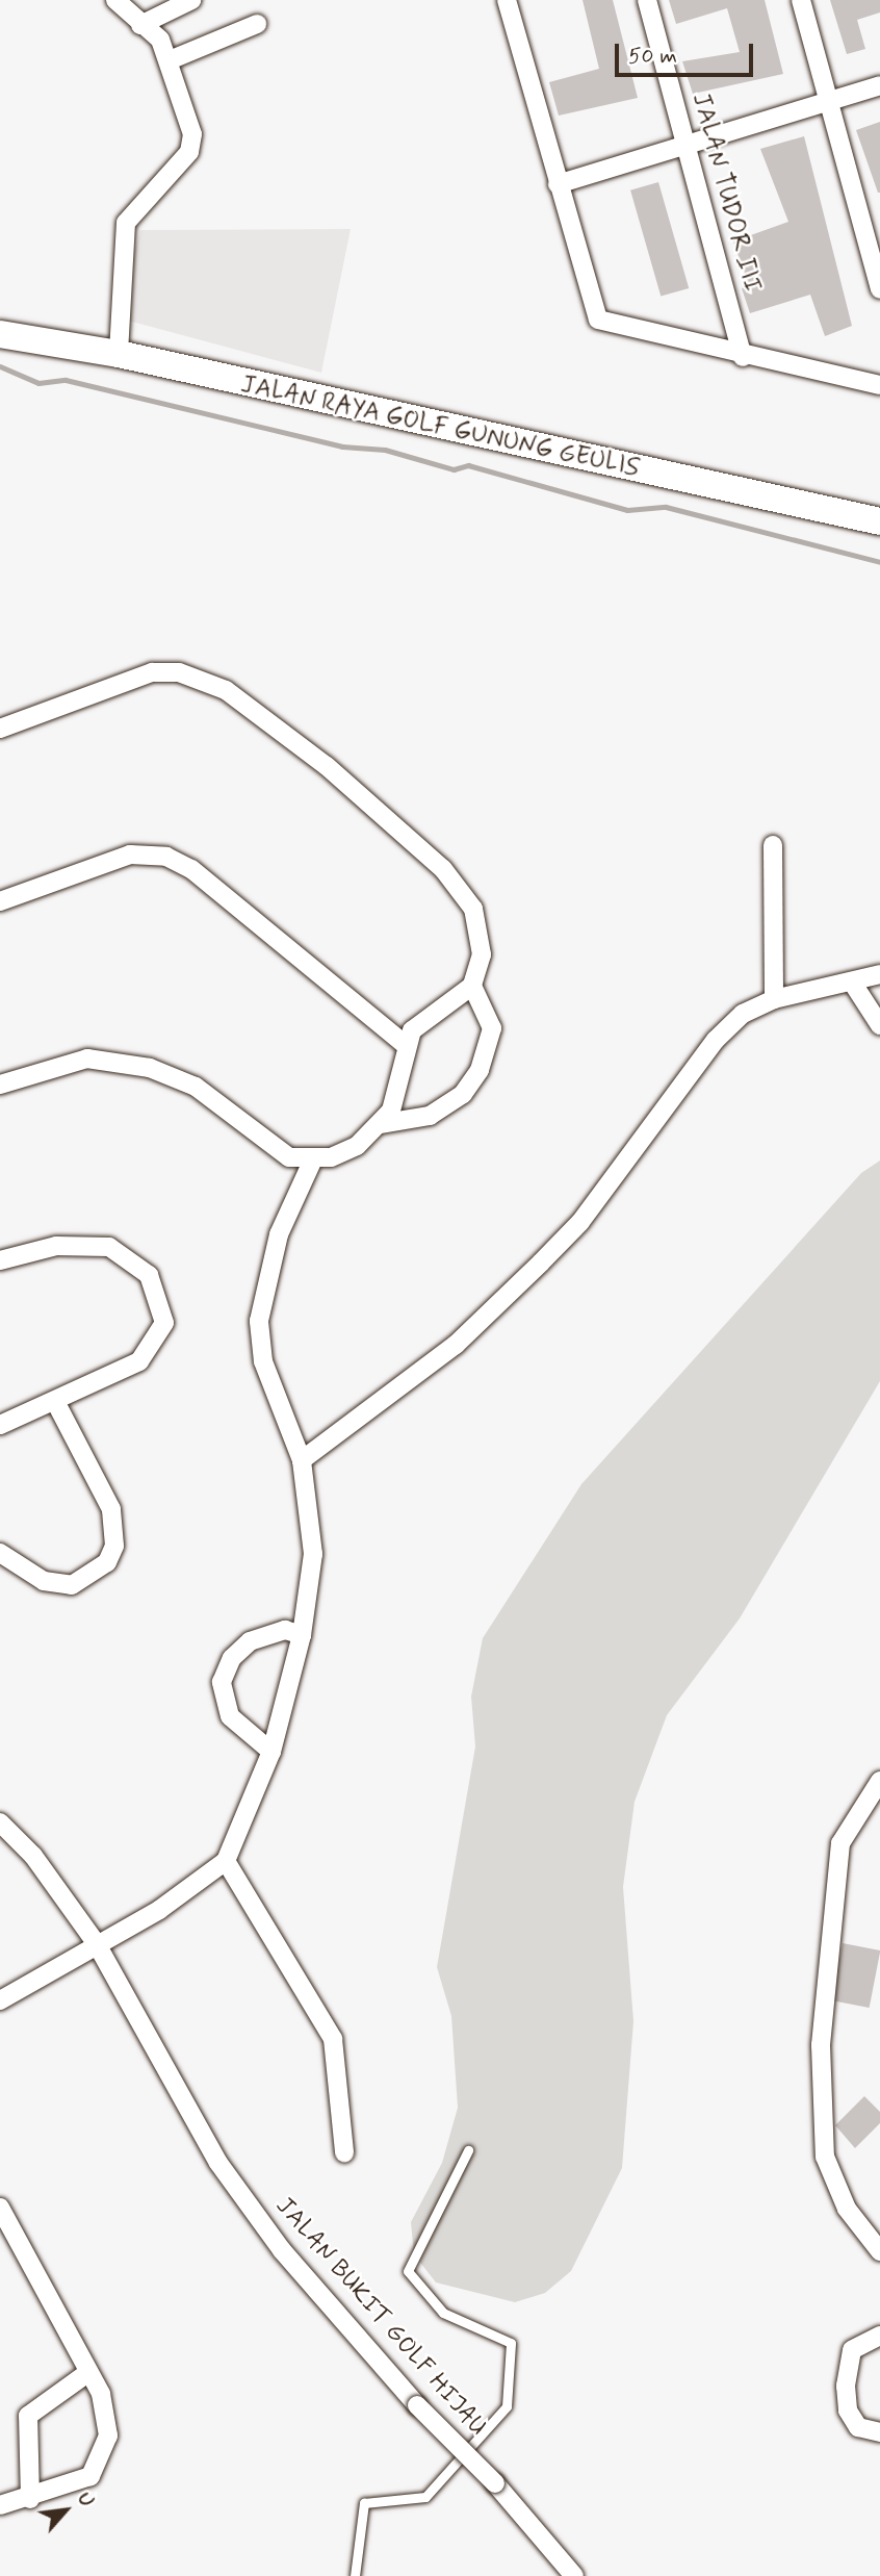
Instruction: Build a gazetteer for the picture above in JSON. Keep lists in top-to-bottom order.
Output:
{
  "streets": {
    "main road": ["JALAN RAYA GOLF GUNUNG GEULIS"],
    "street": ["JALAN TUDOR III", "JALAN BUKIT GOLF HIJAU"]
  },
  "scale_bar": "50 m",
  "north": "top right"
}
